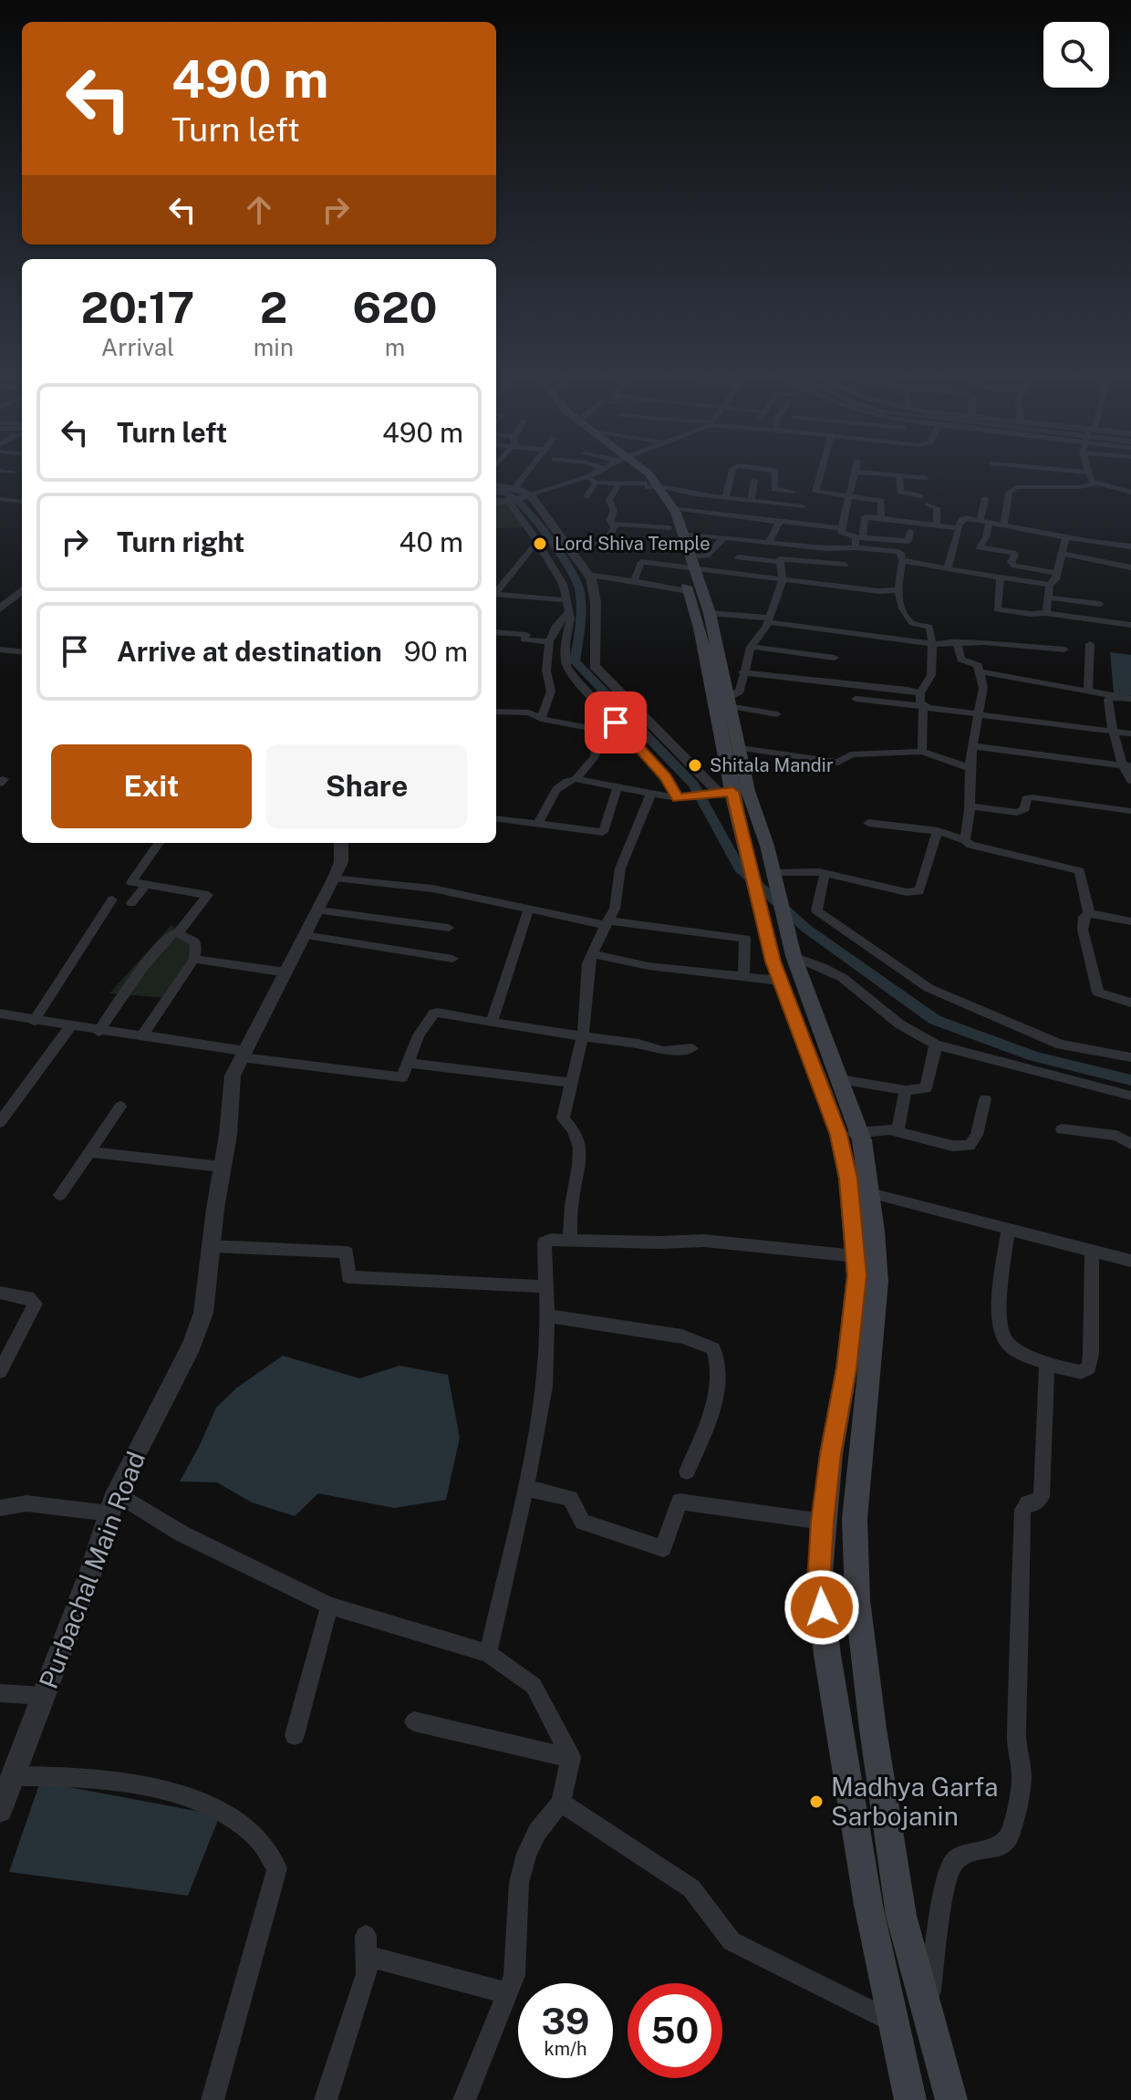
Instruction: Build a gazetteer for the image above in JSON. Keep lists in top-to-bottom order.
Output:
{
  "streets": {
    "street": ["Purbachal Main Road"]
  },
  "places": ["Lord Shiva Temple", "Shitala Mandir", "Madhya Garfa Sarbojanin"],
  "page": {
    "turn": ["490 m", "Turn left"],
    "eta": [
      "20:17",
      "Arrival",
      "2",
      "min",
      "620",
      "m"
    ],
    "list": [
      {
        "name": "Turn left",
        "value": "490 m"
      },
      {
        "name": "Turn right",
        "value": "40 m"
      },
      {
        "name": "Arrive at destination",
        "value": "90 m"
      }
    ],
    "buttons": ["Exit", "Share"],
    "speed": "39 km/h",
    "limit": "50"
  }
}
